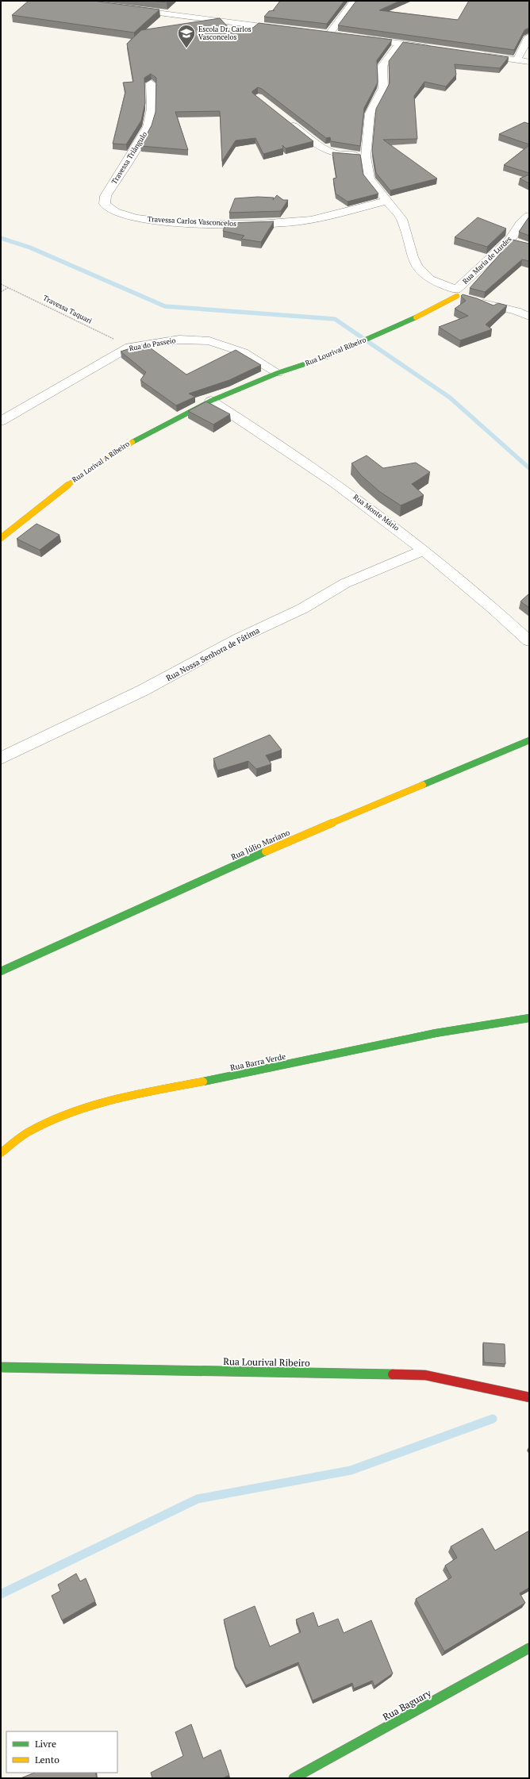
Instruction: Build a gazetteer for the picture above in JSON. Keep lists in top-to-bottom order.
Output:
{
  "streets": {
    "street": [
      "Travessa Triângulo",
      "Travessa Carlos Vasconcelos",
      "Rua Maria de Lurdes",
      "Rua do Passeio",
      "Rua Lourival Ribeiro",
      "Rua Lorival A Ribeiro",
      "Rua Monte Mário",
      "Rua Nossa Senhora de Fátima",
      "Rua Júlio Mariano",
      "Rua Barra Verde",
      "Rua Baguary"
    ],
    "path": ["Travessa Taquari"]
  },
  "crossings": [
    ["Travessa Triângulo", "Travessa Carlos Vasconcelos"],
    ["Rua Maria de Lurdes", "Rua Lourival Ribeiro"],
    ["Travessa Taquari", "Rua do Passeio"],
    ["Rua do Passeio", "Rua Lourival Ribeiro"],
    ["Rua Lourival Ribeiro", "Rua Lorival A Ribeiro"],
    ["Rua Lourival Ribeiro", "Rua Monte Mário"],
    ["Rua Lorival A Ribeiro", "Rua Monte Mário"],
    ["Rua Monte Mário", "Rua Nossa Senhora de Fátima"]
  ],
  "places": {
    "school or university": ["Escola Dr. Carlos Vasconcelos"]
  },
  "legend": ["Livre", "Lento"]
}
